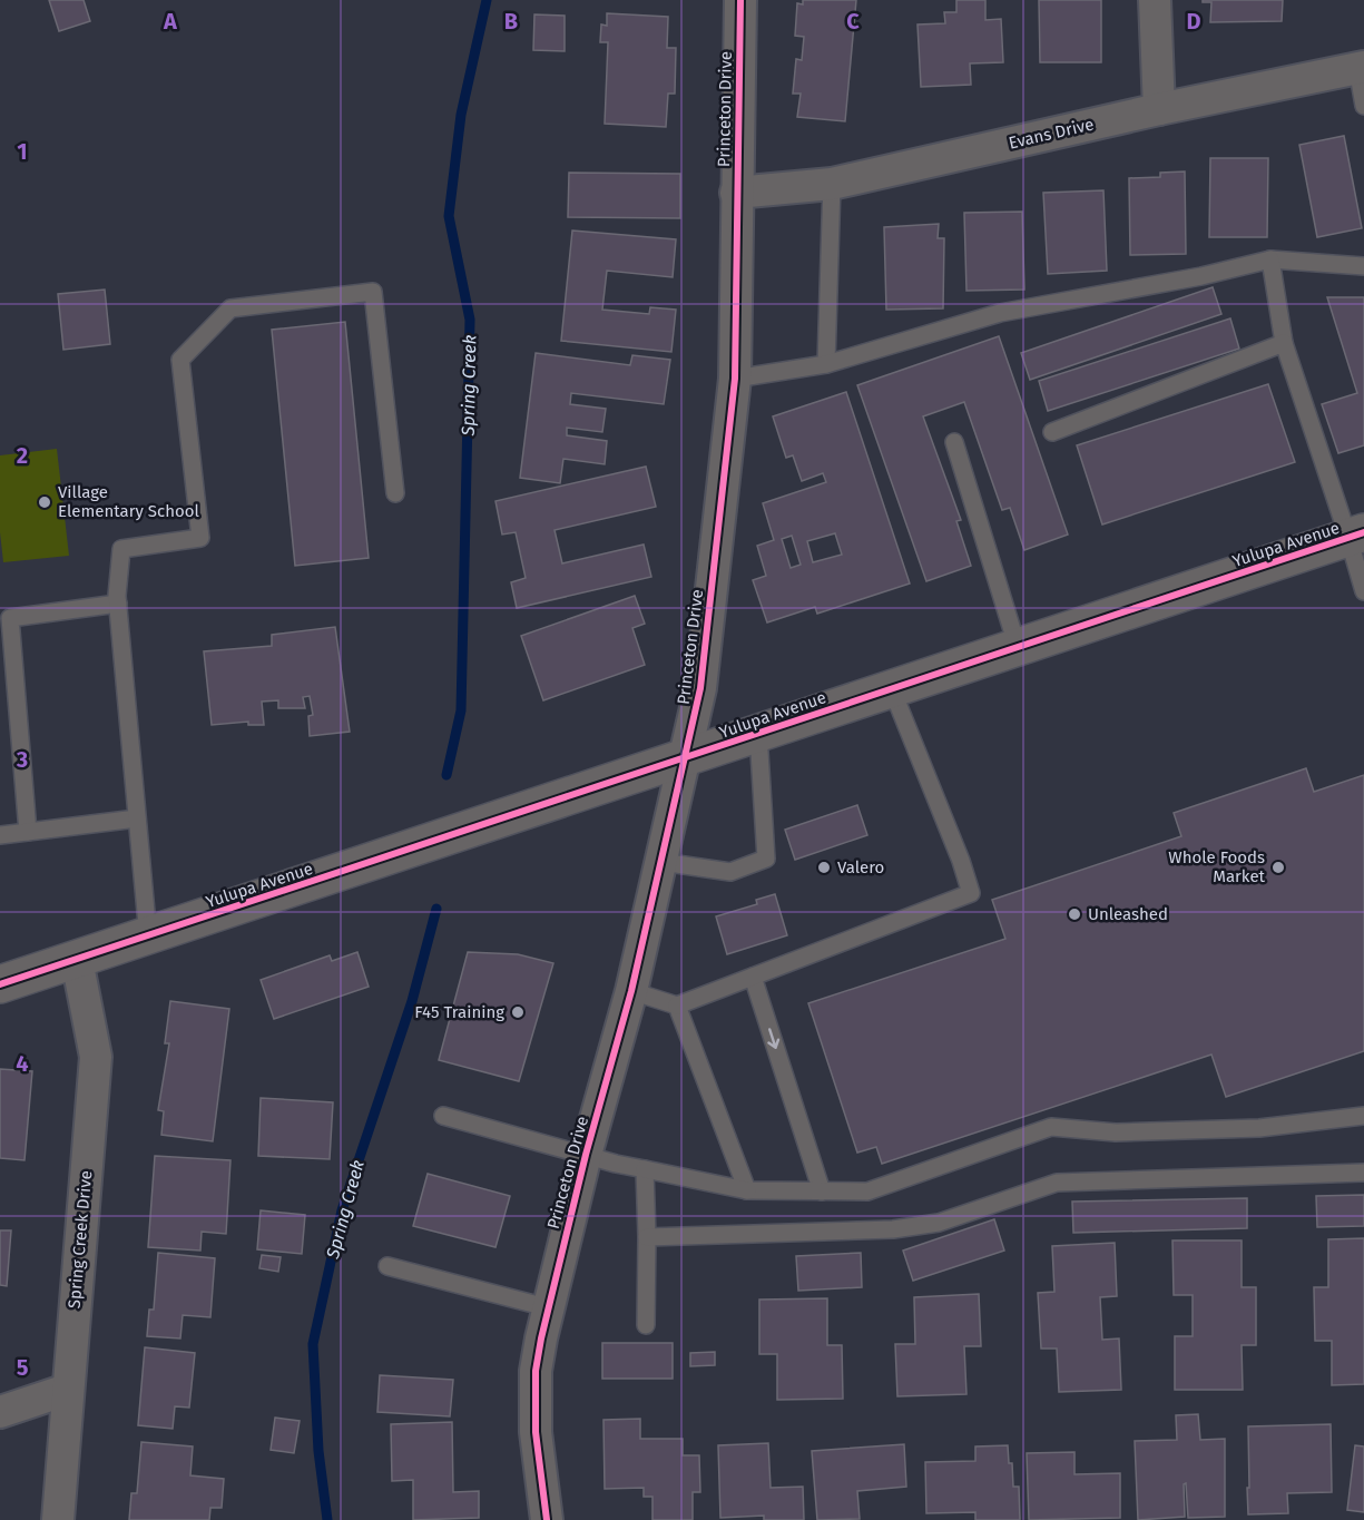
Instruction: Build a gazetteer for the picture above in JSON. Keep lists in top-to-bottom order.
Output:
{
  "streets": {
    "street": [
      "Princeton Drive",
      "Evans Drive",
      "Yulupa Avenue",
      "Spring Creek Drive"
    ]
  },
  "crossings": [
    ["Princeton Drive", "Evans Drive"],
    ["Princeton Drive", "Yulupa Avenue"],
    ["Yulupa Avenue", "Spring Creek Drive"]
  ],
  "water": ["Spring Creek"],
  "places": [
    "Village Elementary School",
    "Valero",
    "Whole Foods Market",
    "Unleashed",
    "F45 Training"
  ],
  "grid": {
    "columns": [
      "A",
      "B",
      "C",
      "D"
    ],
    "rows": [
      "1",
      "2",
      "3",
      "4",
      "5"
    ]
  }
}
